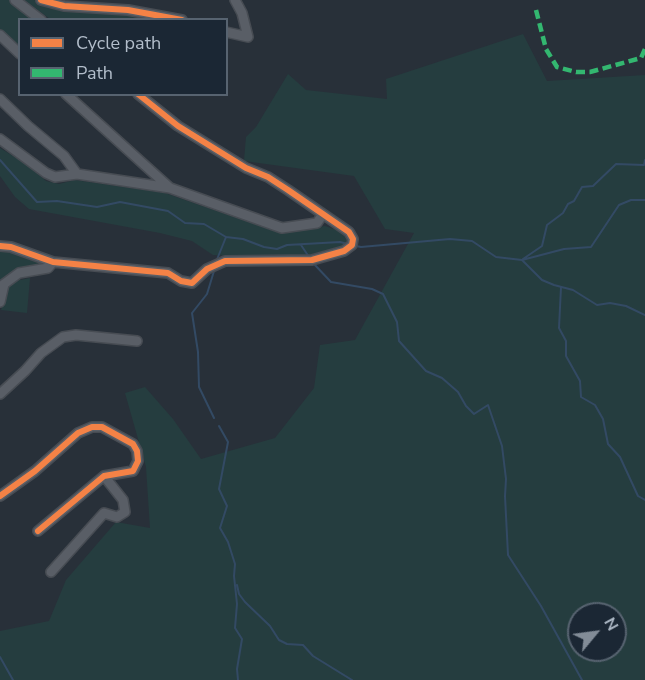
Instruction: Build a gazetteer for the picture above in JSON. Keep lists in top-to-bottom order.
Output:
{
  "legend": ["Cycle path", "Path"],
  "north": "top right"
}
